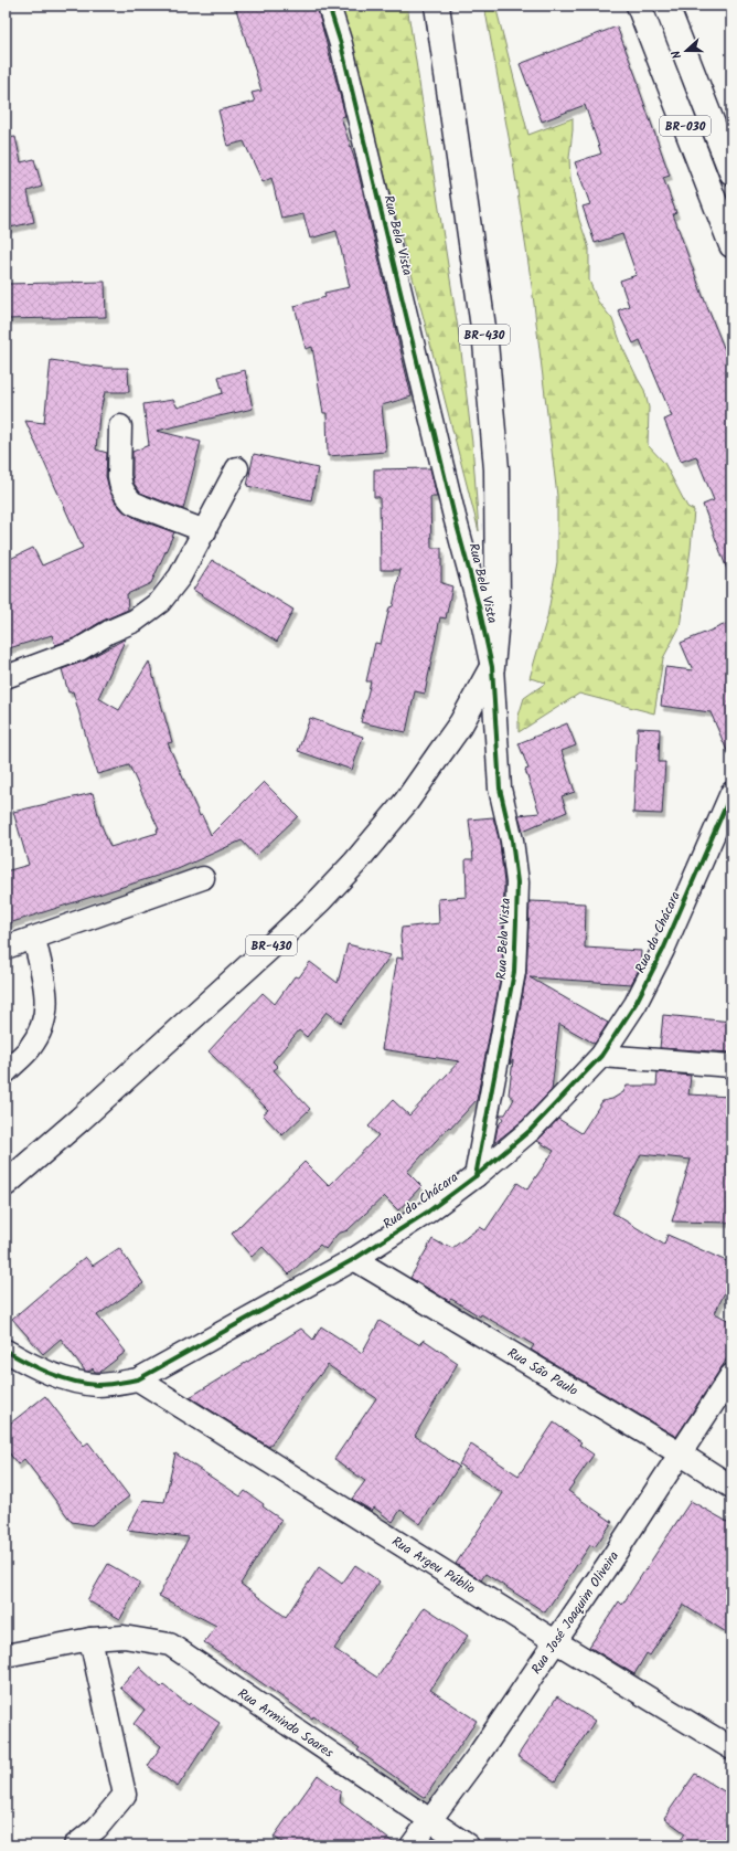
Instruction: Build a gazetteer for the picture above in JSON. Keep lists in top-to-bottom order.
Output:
{
  "streets": {
    "main road": ["BR-030", "BR-430"],
    "street": [
      "Rua Bela Vista",
      "Rua da Chácara",
      "Rua São Paulo",
      "Rua Argeu Públio",
      "Rua José Joaquim Oliveira",
      "Rua Armindo Soares"
    ]
  },
  "crossings": [
    ["Rua Bela Vista", "BR-430"],
    ["Rua Bela Vista", "Rua da Chácara"],
    ["Rua da Chácara", "Rua São Paulo"],
    ["Rua da Chácara", "Rua Argeu Públio"],
    ["Rua São Paulo", "Rua José Joaquim Oliveira"],
    ["Rua Argeu Públio", "Rua José Joaquim Oliveira"],
    ["Rua José Joaquim Oliveira", "Rua Armindo Soares"]
  ],
  "north": "left"
}
